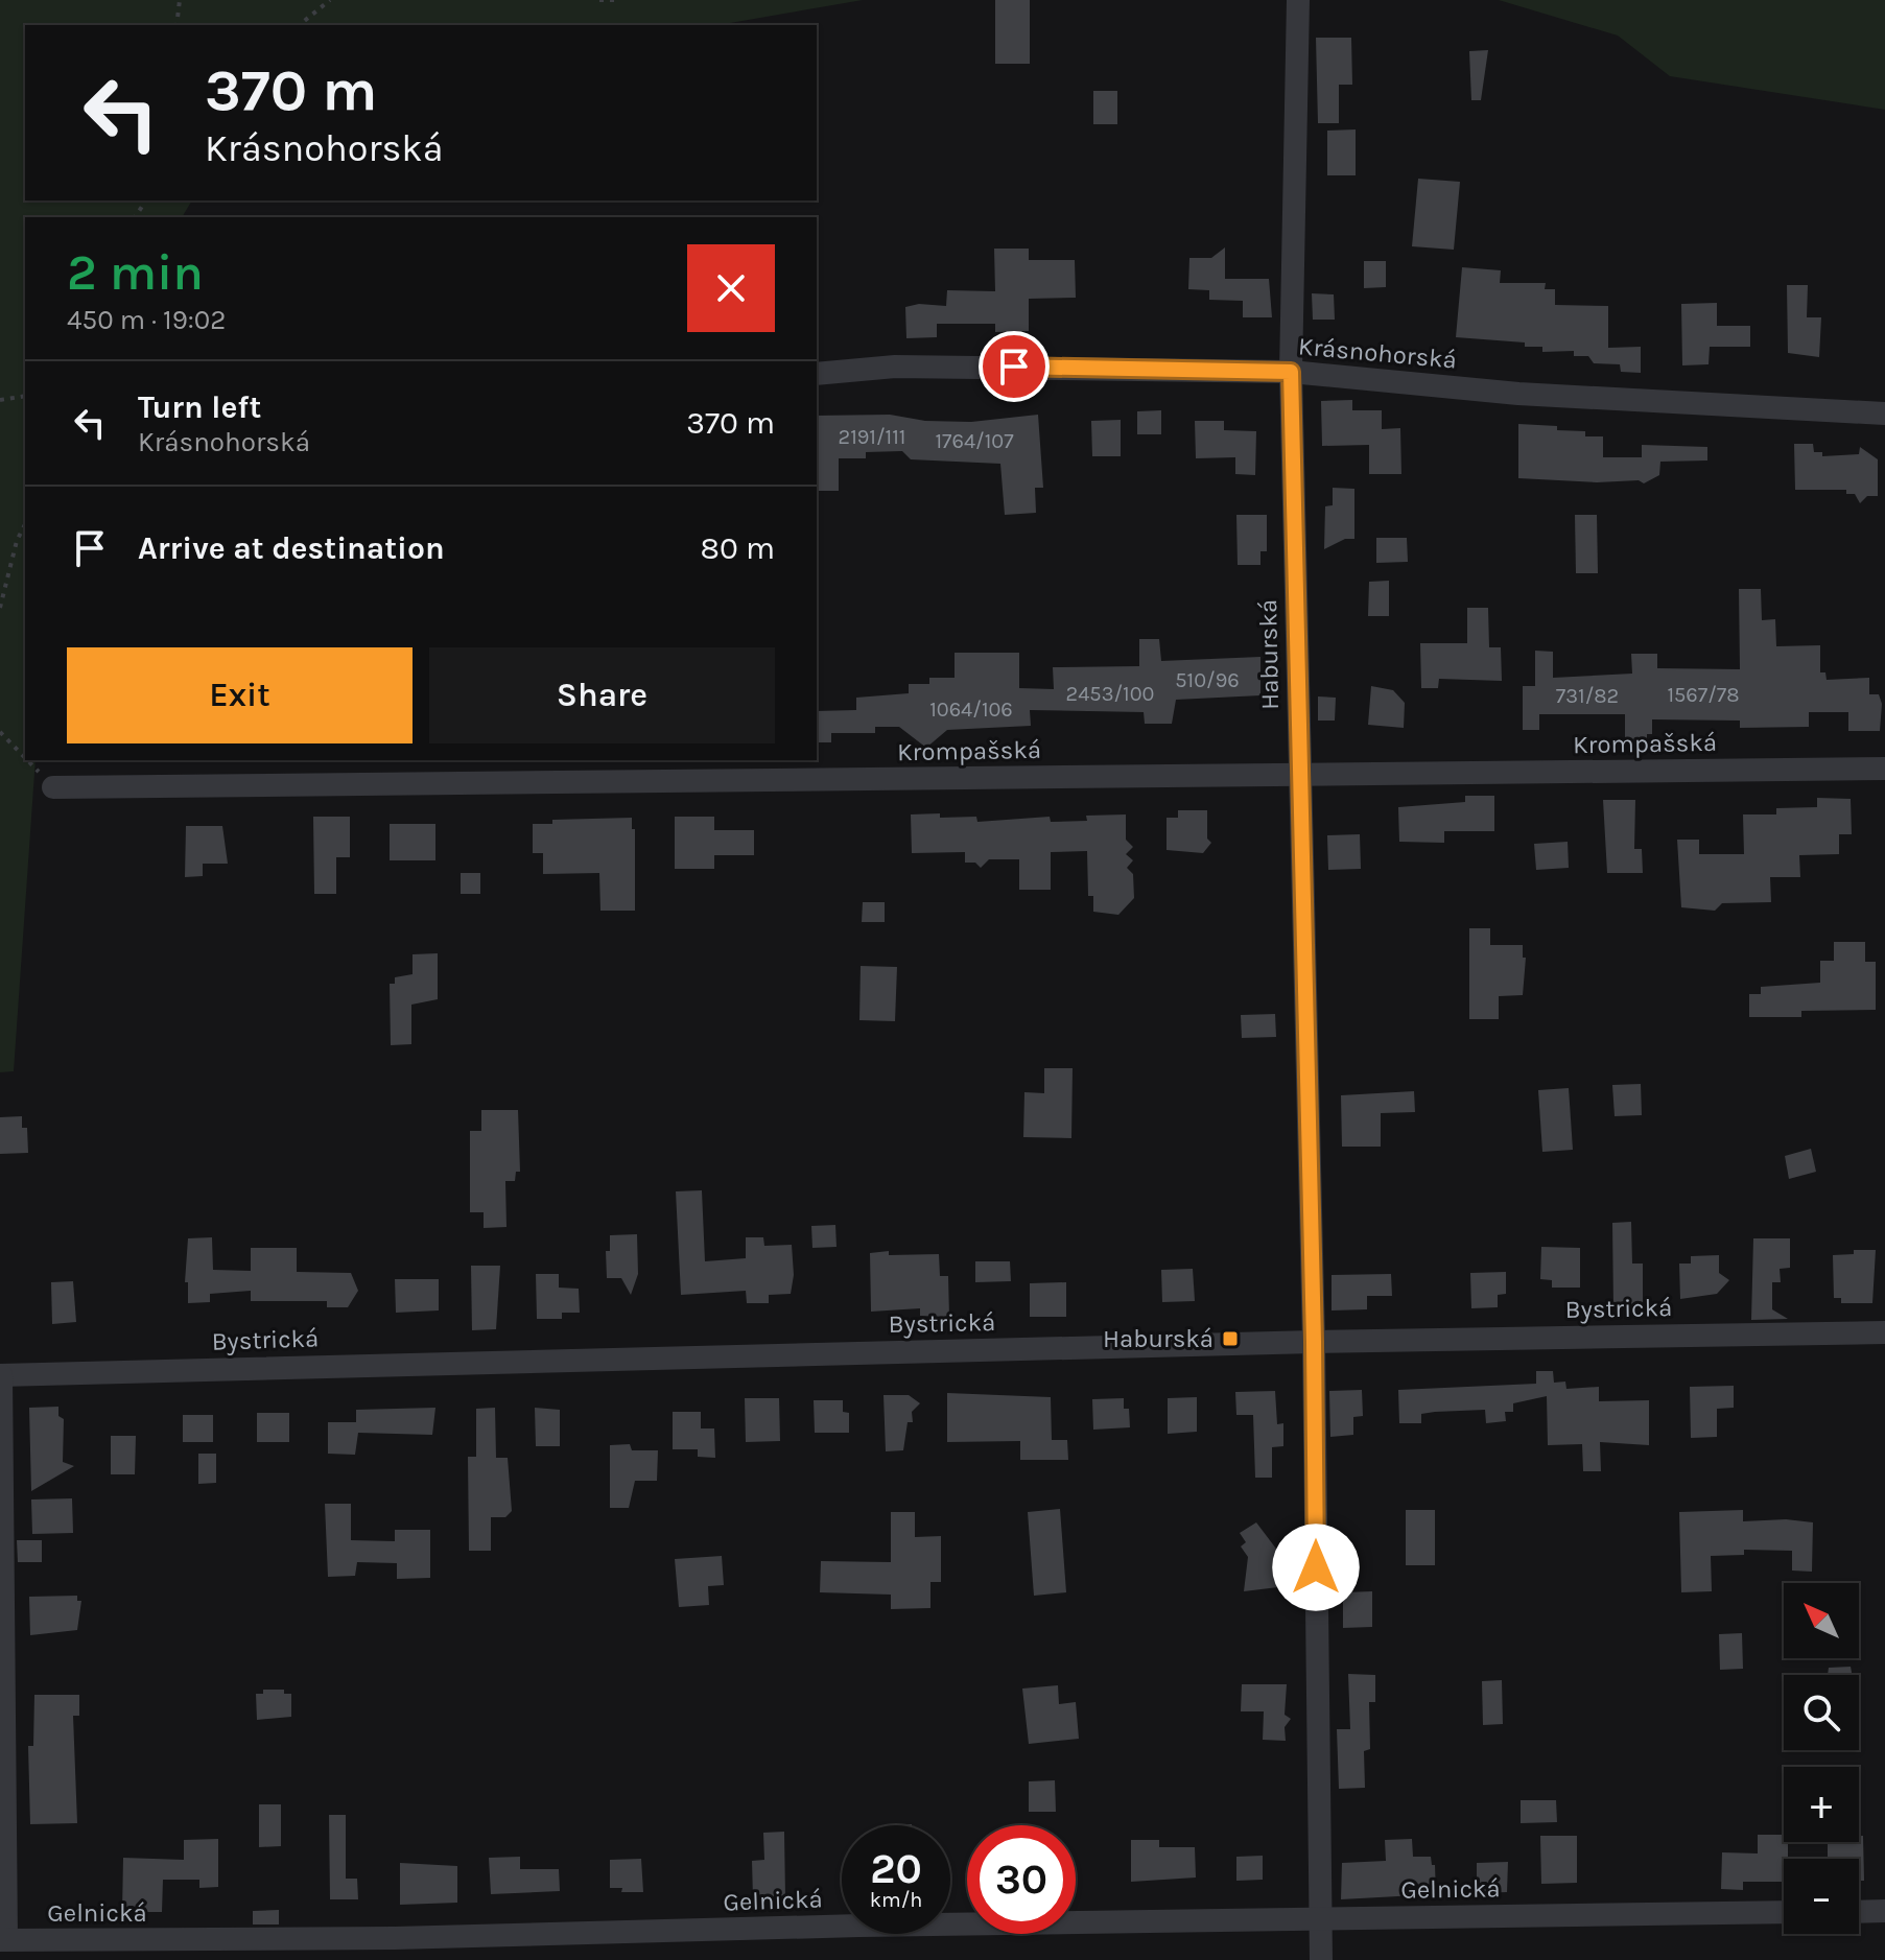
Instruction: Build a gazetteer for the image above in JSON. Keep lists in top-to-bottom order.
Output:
{
  "streets": {
    "street": [
      "Krásnohorská",
      "Haburská",
      "Krompašská",
      "Bystrická",
      "Gelnická"
    ]
  },
  "crossings": [
    ["Krásnohorská", "Haburská"],
    ["Haburská", "Krompašská"],
    ["Haburská", "Bystrická"],
    ["Haburská", "Gelnická"]
  ],
  "places": {
    "transit": ["Haburská"]
  },
  "house_numbers": [
    "2191/111",
    "1764/107",
    "510/96",
    "2453/100",
    "1567/78",
    "731/82",
    "1064/106"
  ],
  "north": "top left",
  "page": {
    "turn": ["370 m", "Krásnohorská"],
    "heading": ["2 min", "450 m · 19:02"],
    "list": [
      {
        "name": "Turn left",
        "note": "Krásnohorská",
        "value": "370 m"
      },
      {
        "name": "Arrive at destination",
        "value": "80 m"
      }
    ],
    "buttons": ["Exit", "Share"],
    "map_buttons": ["+", "−"],
    "speed": "20 km/h",
    "limit": "30"
  }
}
